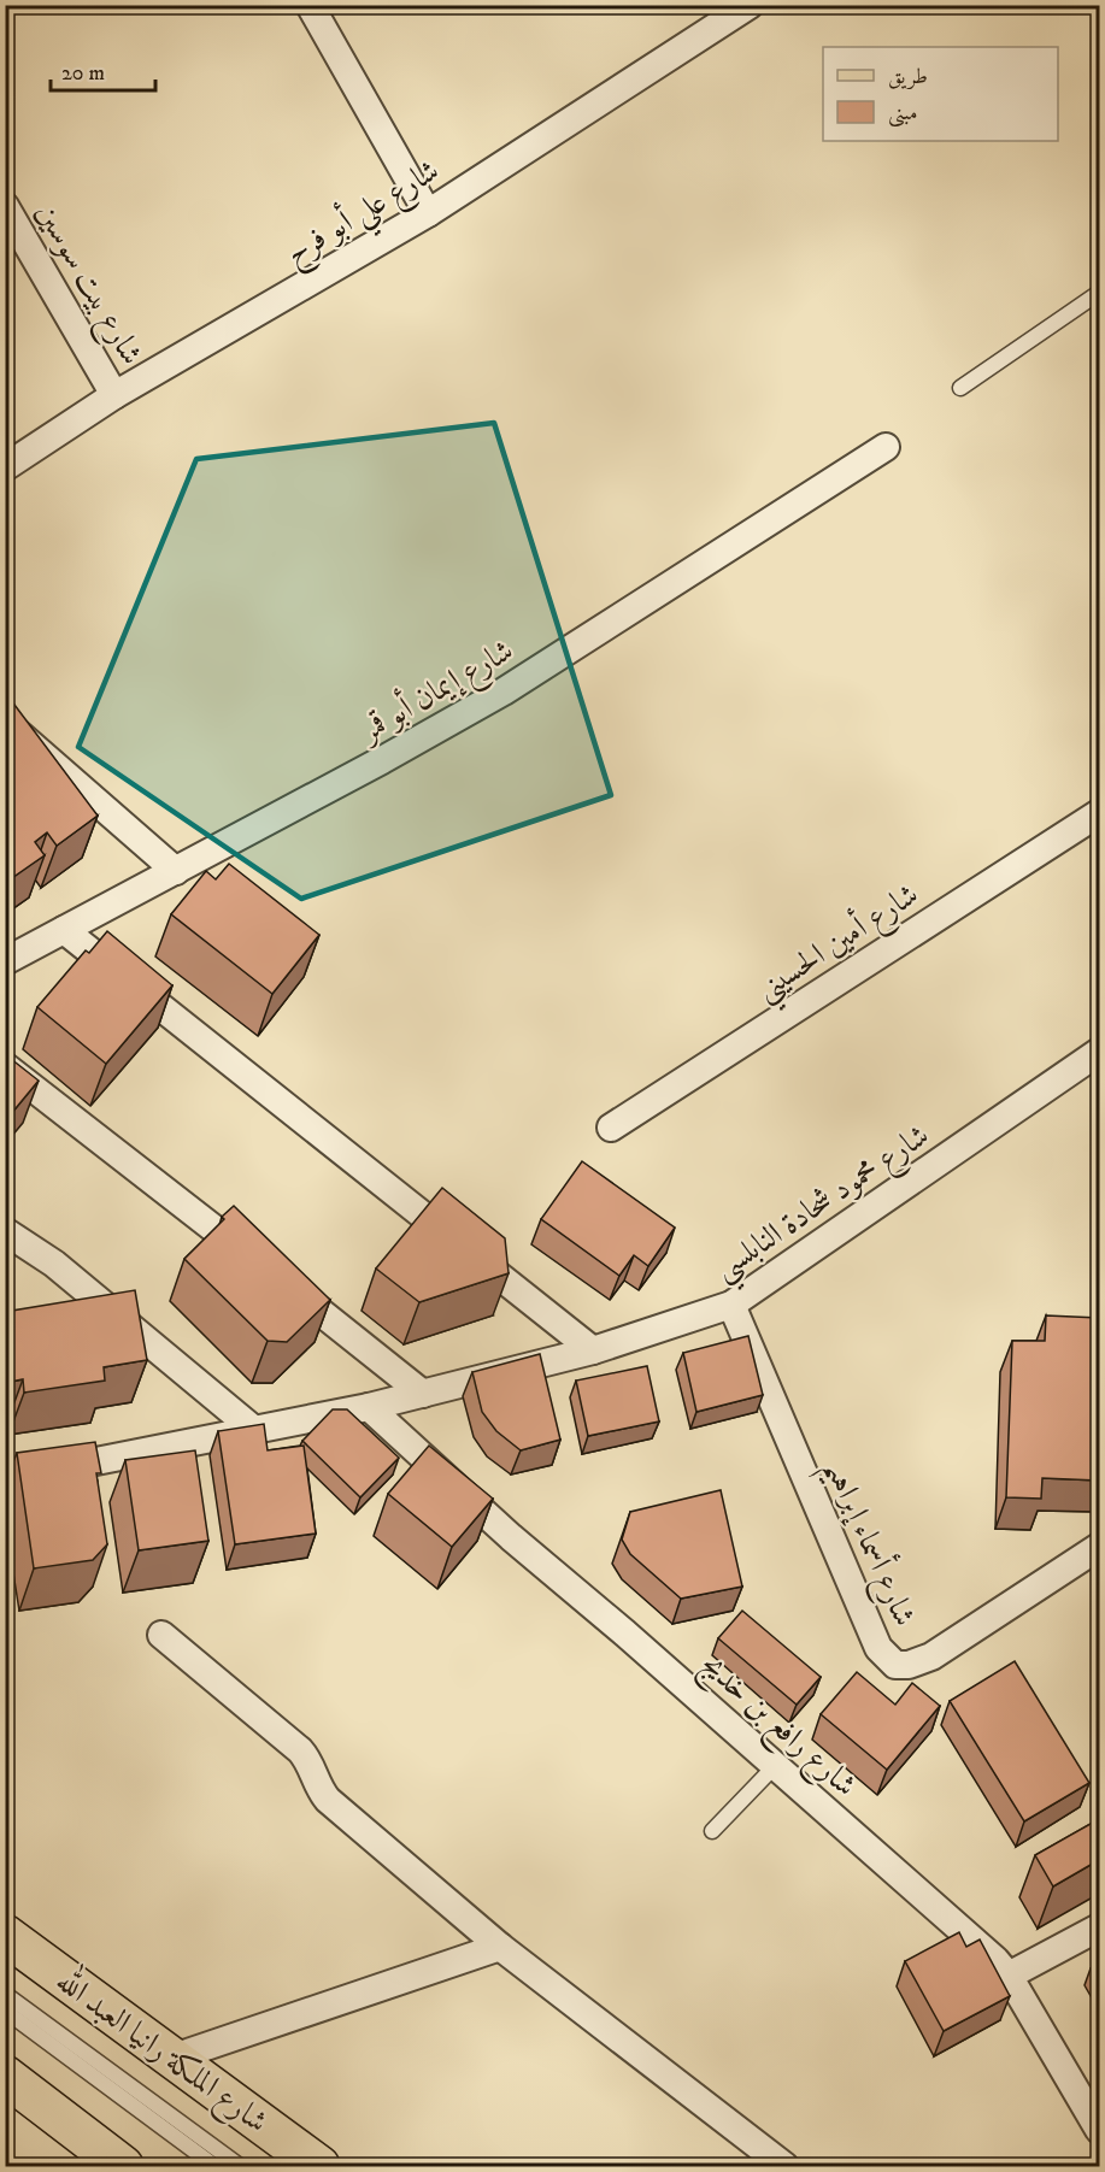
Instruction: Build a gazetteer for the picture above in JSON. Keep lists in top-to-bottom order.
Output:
{
  "streets": {
    "main road": ["شارع الملكة رانيا العبد الله"],
    "street": [
      "شارع علي أبو فرح",
      "شارع بيت سوسين",
      "شارع إيمان أبو قمر",
      "شارع أمين الحسيني",
      "شارع محمود شحادة النابلسي",
      "شارع أسماء إبراهيم",
      "شارع رافع بن خديج"
    ]
  },
  "crossings": [
    ["شارع علي أبو فرح", "شارع بيت سوسين"],
    ["شارع محمود شحادة النابلسي", "شارع أسماء إبراهيم"],
    ["شارع محمود شحادة النابلسي", "شارع رافع بن خديج"]
  ],
  "legend": ["طريق", "مبنى"],
  "scale_bar": "20 m"
}
